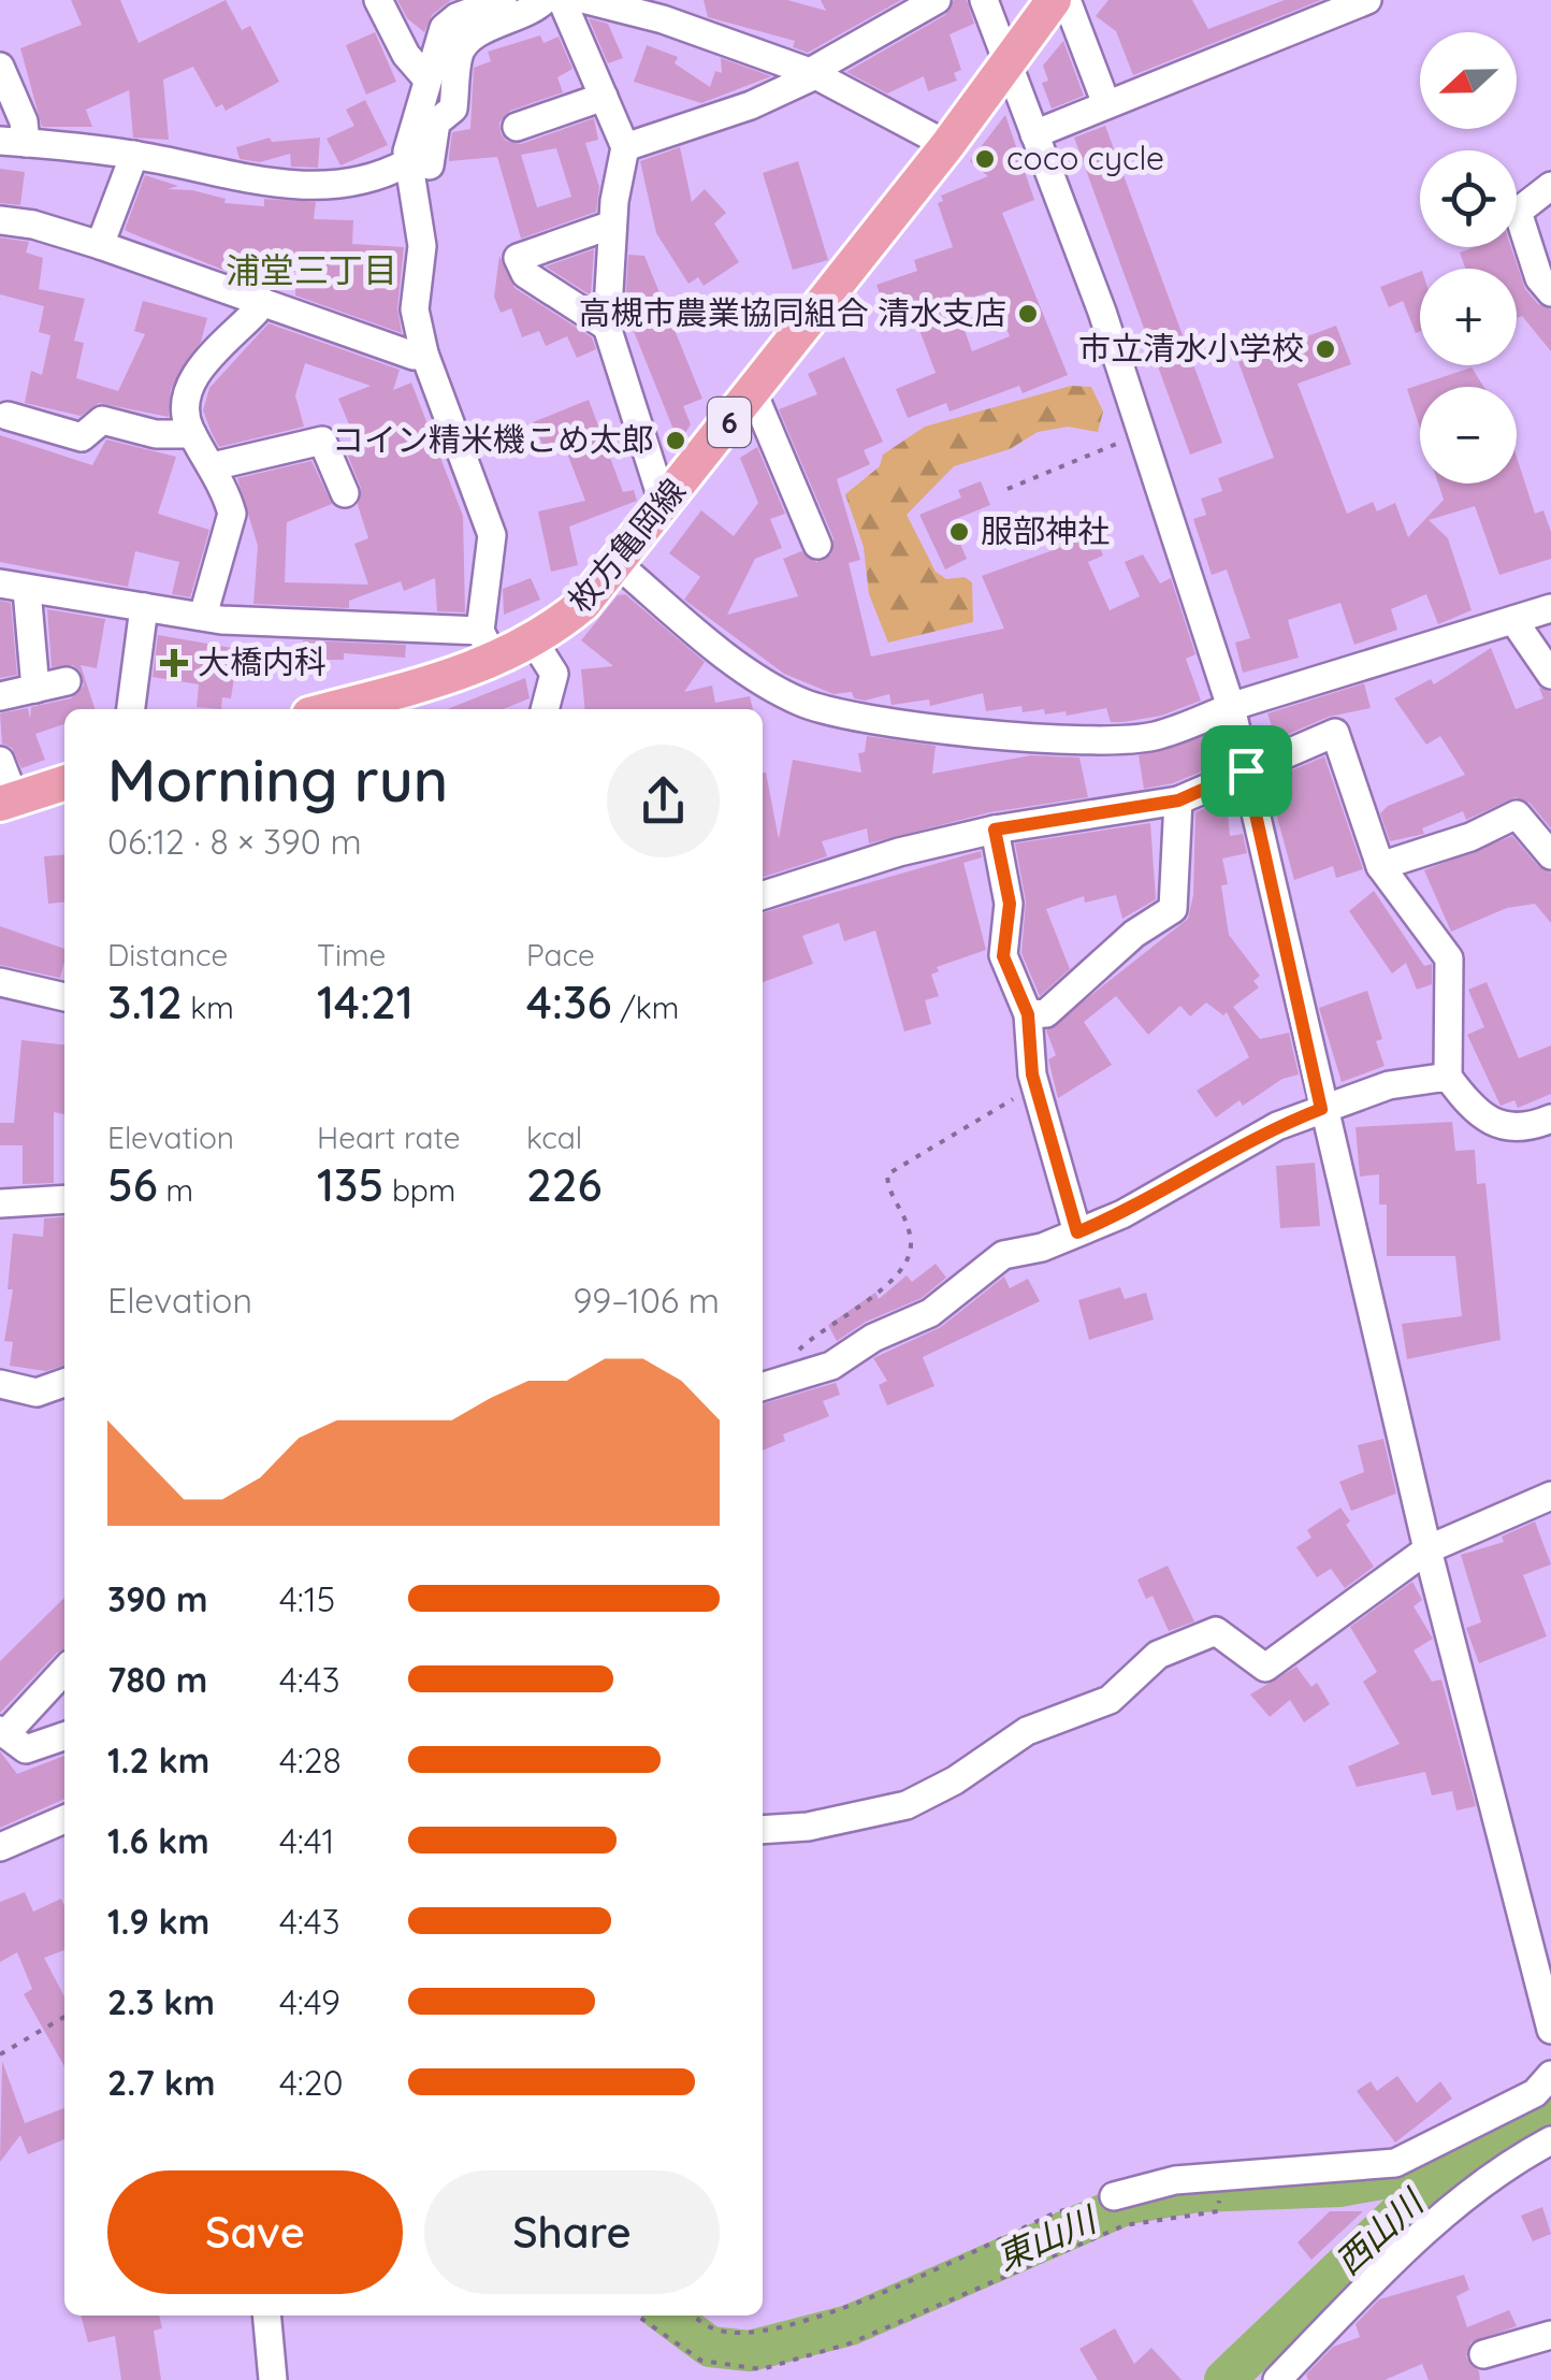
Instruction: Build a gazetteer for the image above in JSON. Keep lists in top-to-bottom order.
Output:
{
  "streets": {
    "main road": ["6", "枚方亀岡線"]
  },
  "districts": ["浦堂三丁目"],
  "water": ["西山川", "東山川"],
  "places": {
    "other": [
      "coco cycle",
      "高槻市農業協同組合 清水支店",
      "市立清水小学校",
      "コイン精米機こめ太郎",
      "服部神社"
    ],
    "health": ["大橋内科"]
  },
  "north": "left",
  "page": {
    "map_buttons": ["+", "−"],
    "heading": ["Morning run", "06:12 · 8 × 390 m"],
    "stats": [
      ["Distance", "3.12 km"],
      ["Time", "14:21"],
      ["Pace", "4:36 /km"],
      ["Elevation", "56 m"],
      ["Heart rate", "135 bpm"],
      ["kcal", "226"]
    ],
    "chart": ["Elevation", "99–106 m"],
    "list": [
      {
        "name": "390 m",
        "note": "4:15"
      },
      {
        "name": "780 m",
        "note": "4:43"
      },
      {
        "name": "1.2 km",
        "note": "4:28"
      },
      {
        "name": "1.6 km",
        "note": "4:41"
      },
      {
        "name": "1.9 km",
        "note": "4:43"
      },
      {
        "name": "2.3 km",
        "note": "4:49"
      },
      {
        "name": "2.7 km",
        "note": "4:20"
      }
    ],
    "buttons": ["Save", "Share"]
  }
}
